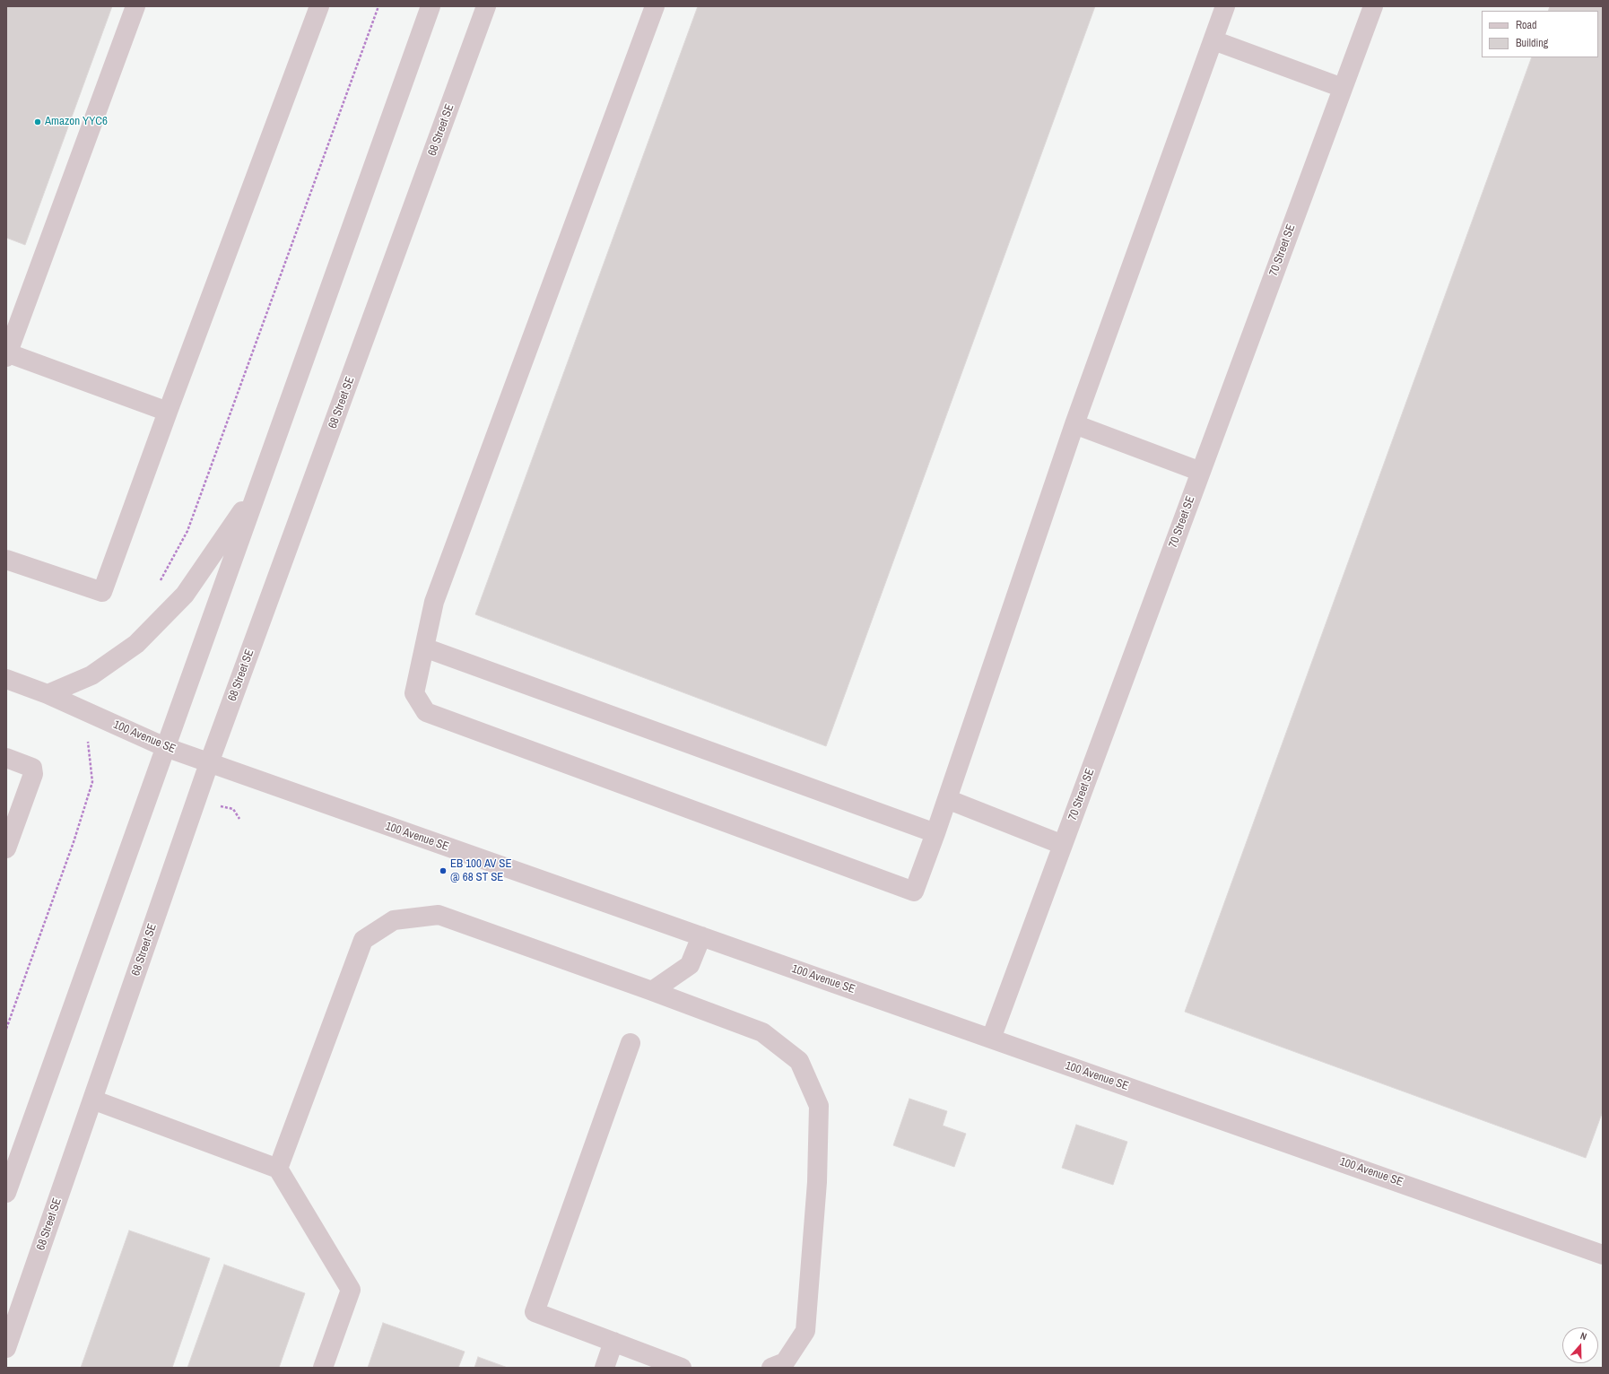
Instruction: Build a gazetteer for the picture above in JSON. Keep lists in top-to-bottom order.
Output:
{
  "streets": {
    "street": ["68 Street SE", "70 Street SE", "100 Avenue SE"]
  },
  "crossings": [
    ["68 Street SE", "100 Avenue SE"],
    ["70 Street SE", "100 Avenue SE"]
  ],
  "places": ["Amazon YYC6", "EB 100 AV SE @ 68 ST SE"],
  "legend": ["Road", "Building"],
  "north": "top"
}
